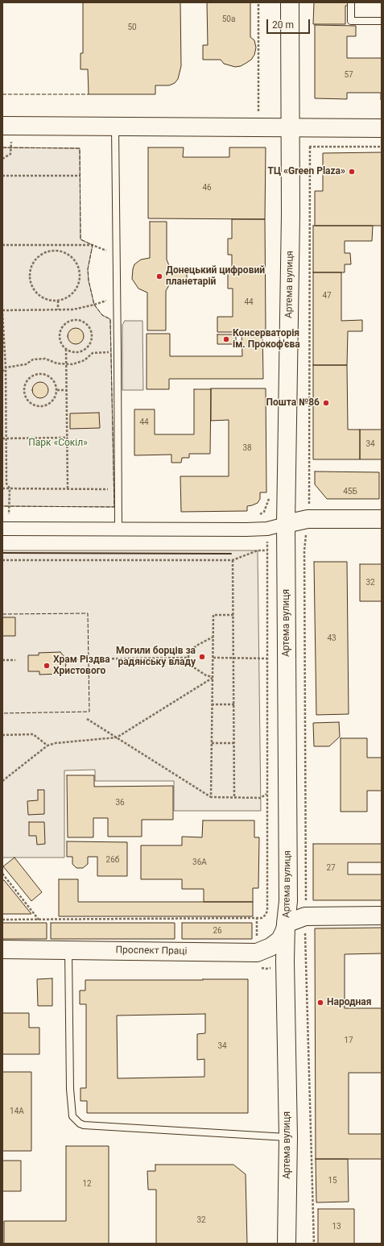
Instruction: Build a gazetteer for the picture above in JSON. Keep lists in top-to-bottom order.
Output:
{
  "streets": {
    "main road": ["Артема вулиця", "Проспект Праці"]
  },
  "crossings": [
    ["Артема вулиця", "Проспект Праці"]
  ],
  "parks": ["Парк «Сокіл»"],
  "places": [
    "ТЦ «Green Plaza»",
    "Донецький цифровий планетарій",
    "Консерваторія ім. Прокоф'єва",
    "Пошта №86",
    "Могили борців за радянську владу",
    "Храм Різдва Христового",
    "Народная"
  ],
  "house_numbers": [
    "50а",
    "50",
    "57",
    "46",
    "47",
    "44",
    "44",
    "34",
    "38",
    "45Б",
    "32",
    "43",
    "36",
    "26б",
    "36А",
    "27",
    "26",
    "17",
    "34",
    "14А",
    "15",
    "12",
    "32",
    "13"
  ],
  "scale_bar": "20 m"
}
